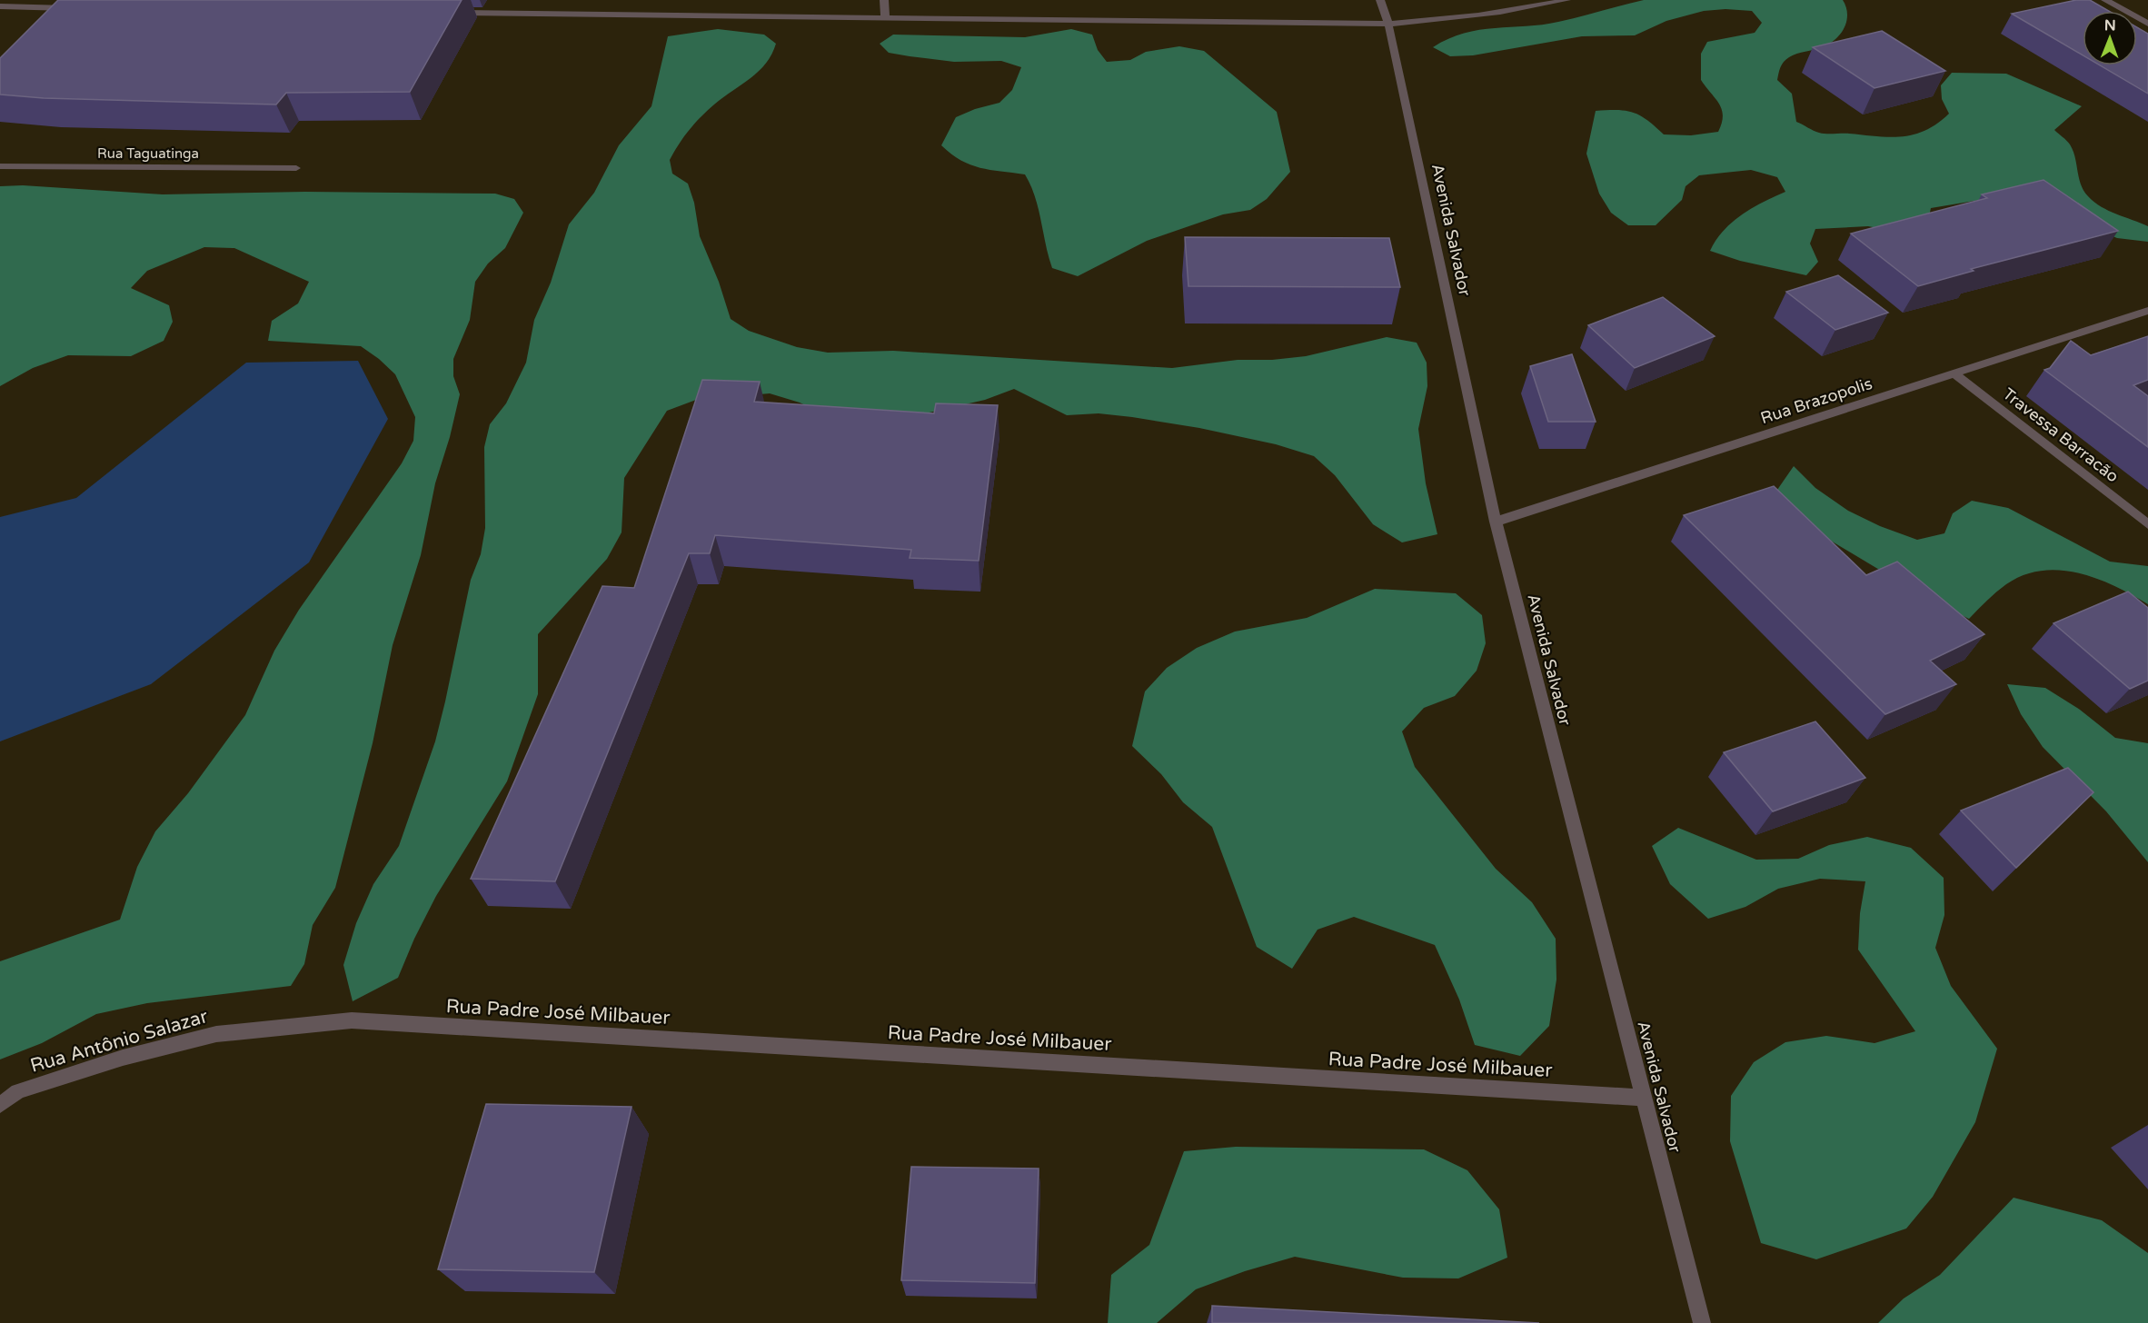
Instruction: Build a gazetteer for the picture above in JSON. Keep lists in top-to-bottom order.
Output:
{
  "streets": {
    "street": [
      "Rua Taguatinga",
      "Avenida Salvador",
      "Rua Brazopolis",
      "Travessa Barracão",
      "Rua Padre José Milbauer",
      "Rua Antônio Salazar"
    ]
  },
  "crossings": [
    ["Avenida Salvador", "Rua Brazopolis"],
    ["Avenida Salvador", "Rua Padre José Milbauer"],
    ["Rua Brazopolis", "Travessa Barracão"],
    ["Rua Padre José Milbauer", "Rua Antônio Salazar"]
  ],
  "north": "top"
}
